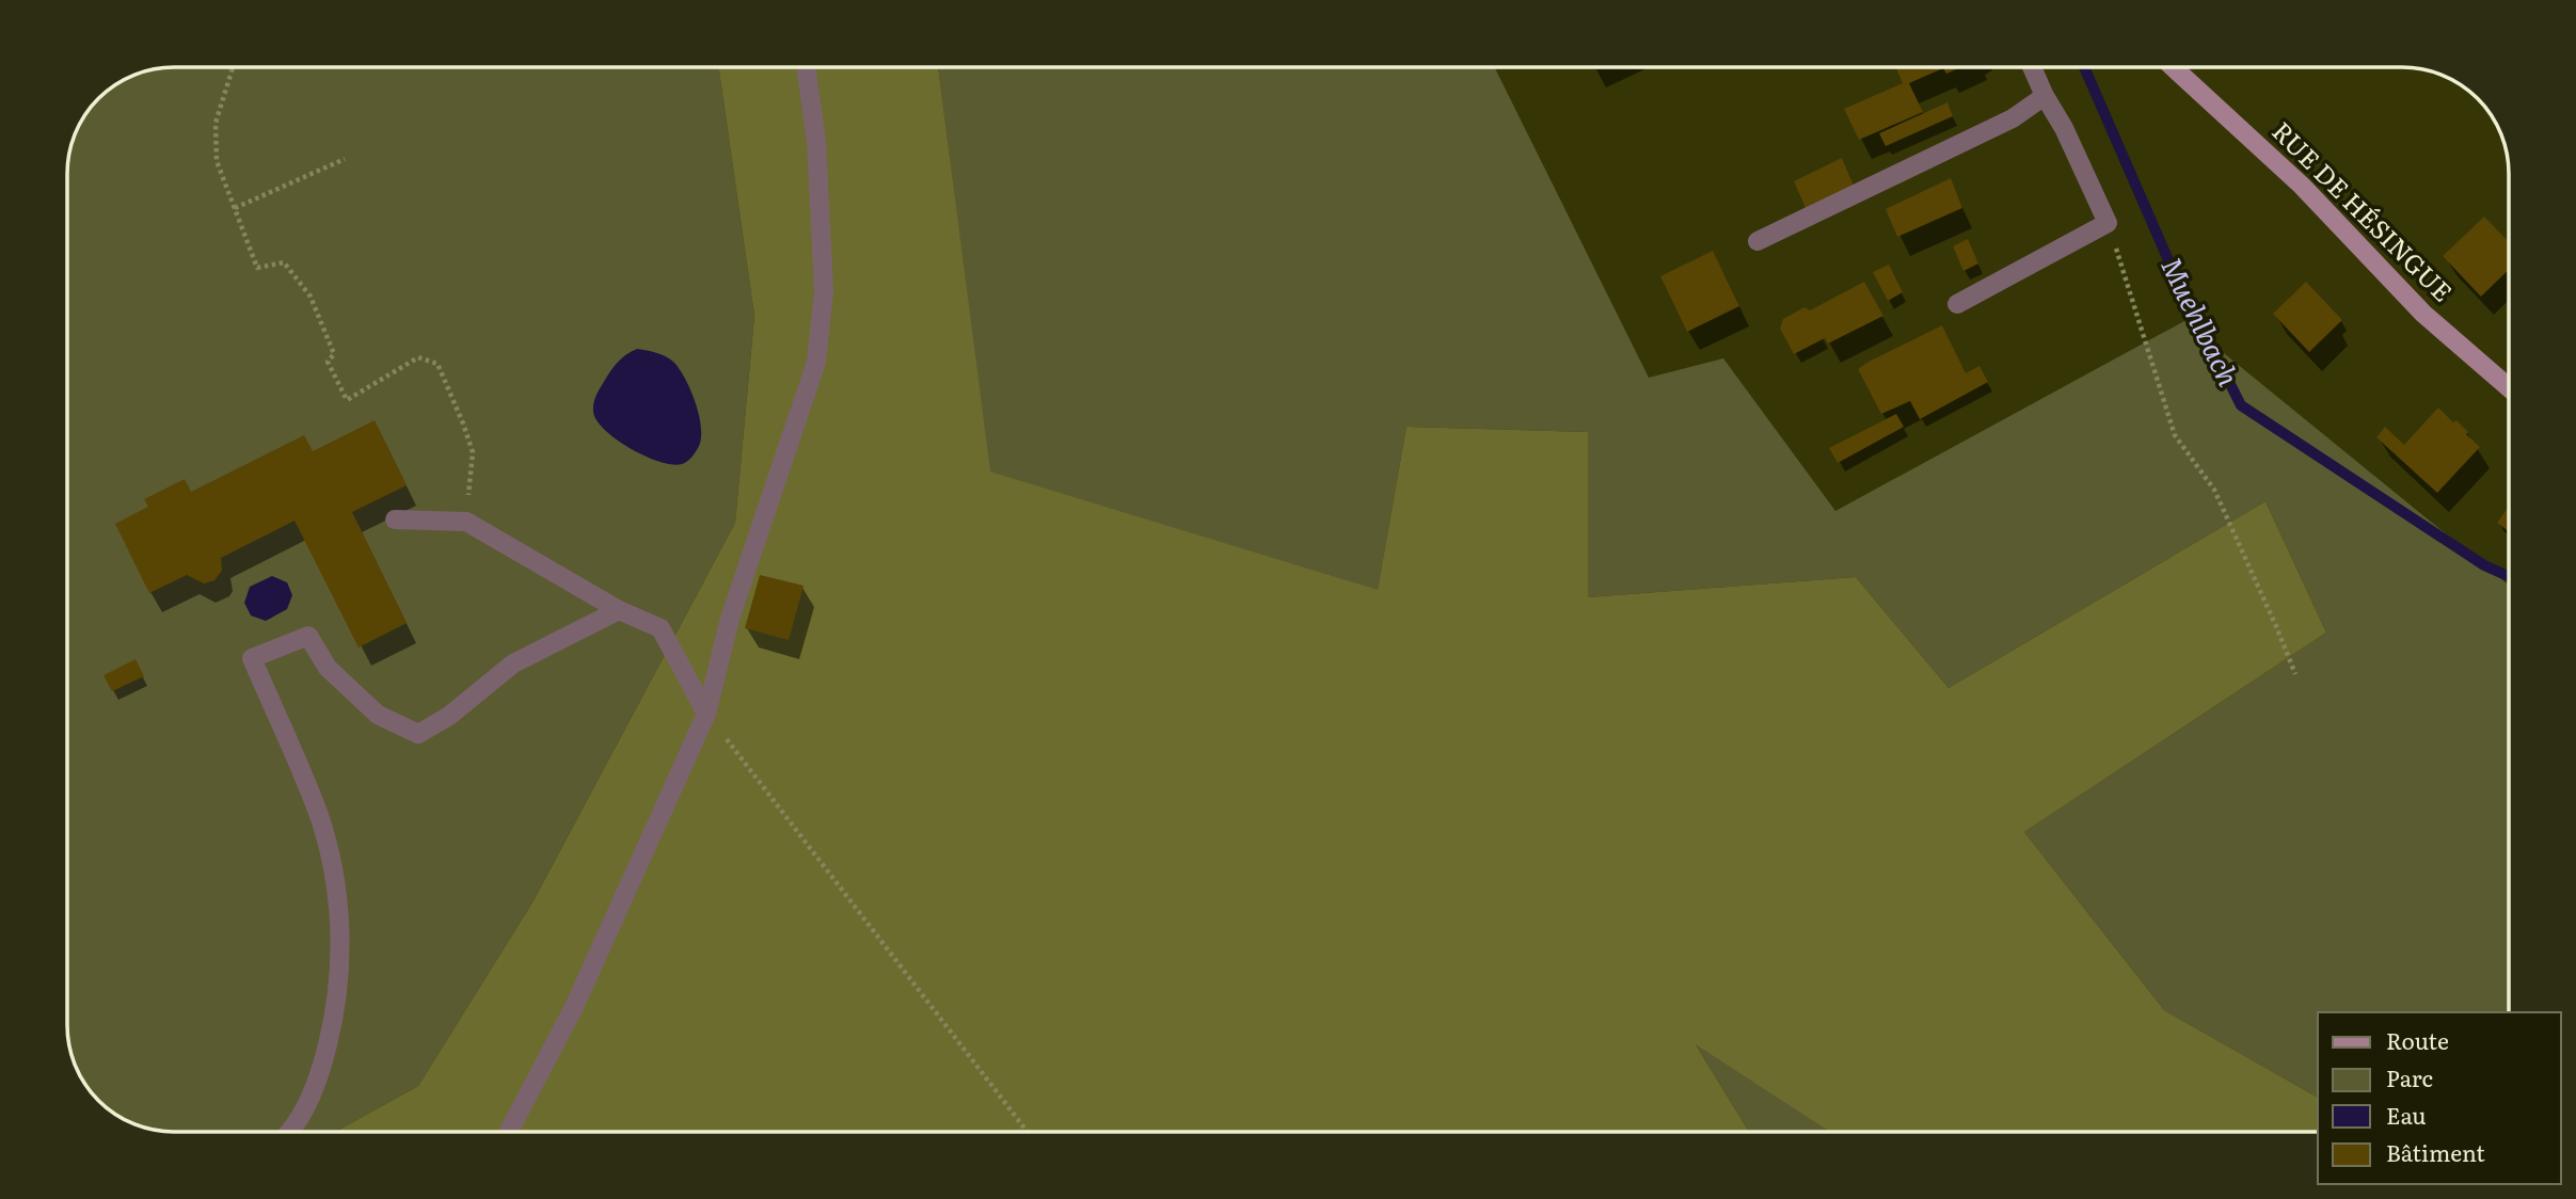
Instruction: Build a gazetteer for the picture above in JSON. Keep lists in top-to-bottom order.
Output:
{
  "streets": {
    "street": ["RUE DE HÉSINGUE"]
  },
  "water": ["Muehlbach"],
  "legend": [
    "Route",
    "Parc",
    "Eau",
    "Bâtiment"
  ]
}
